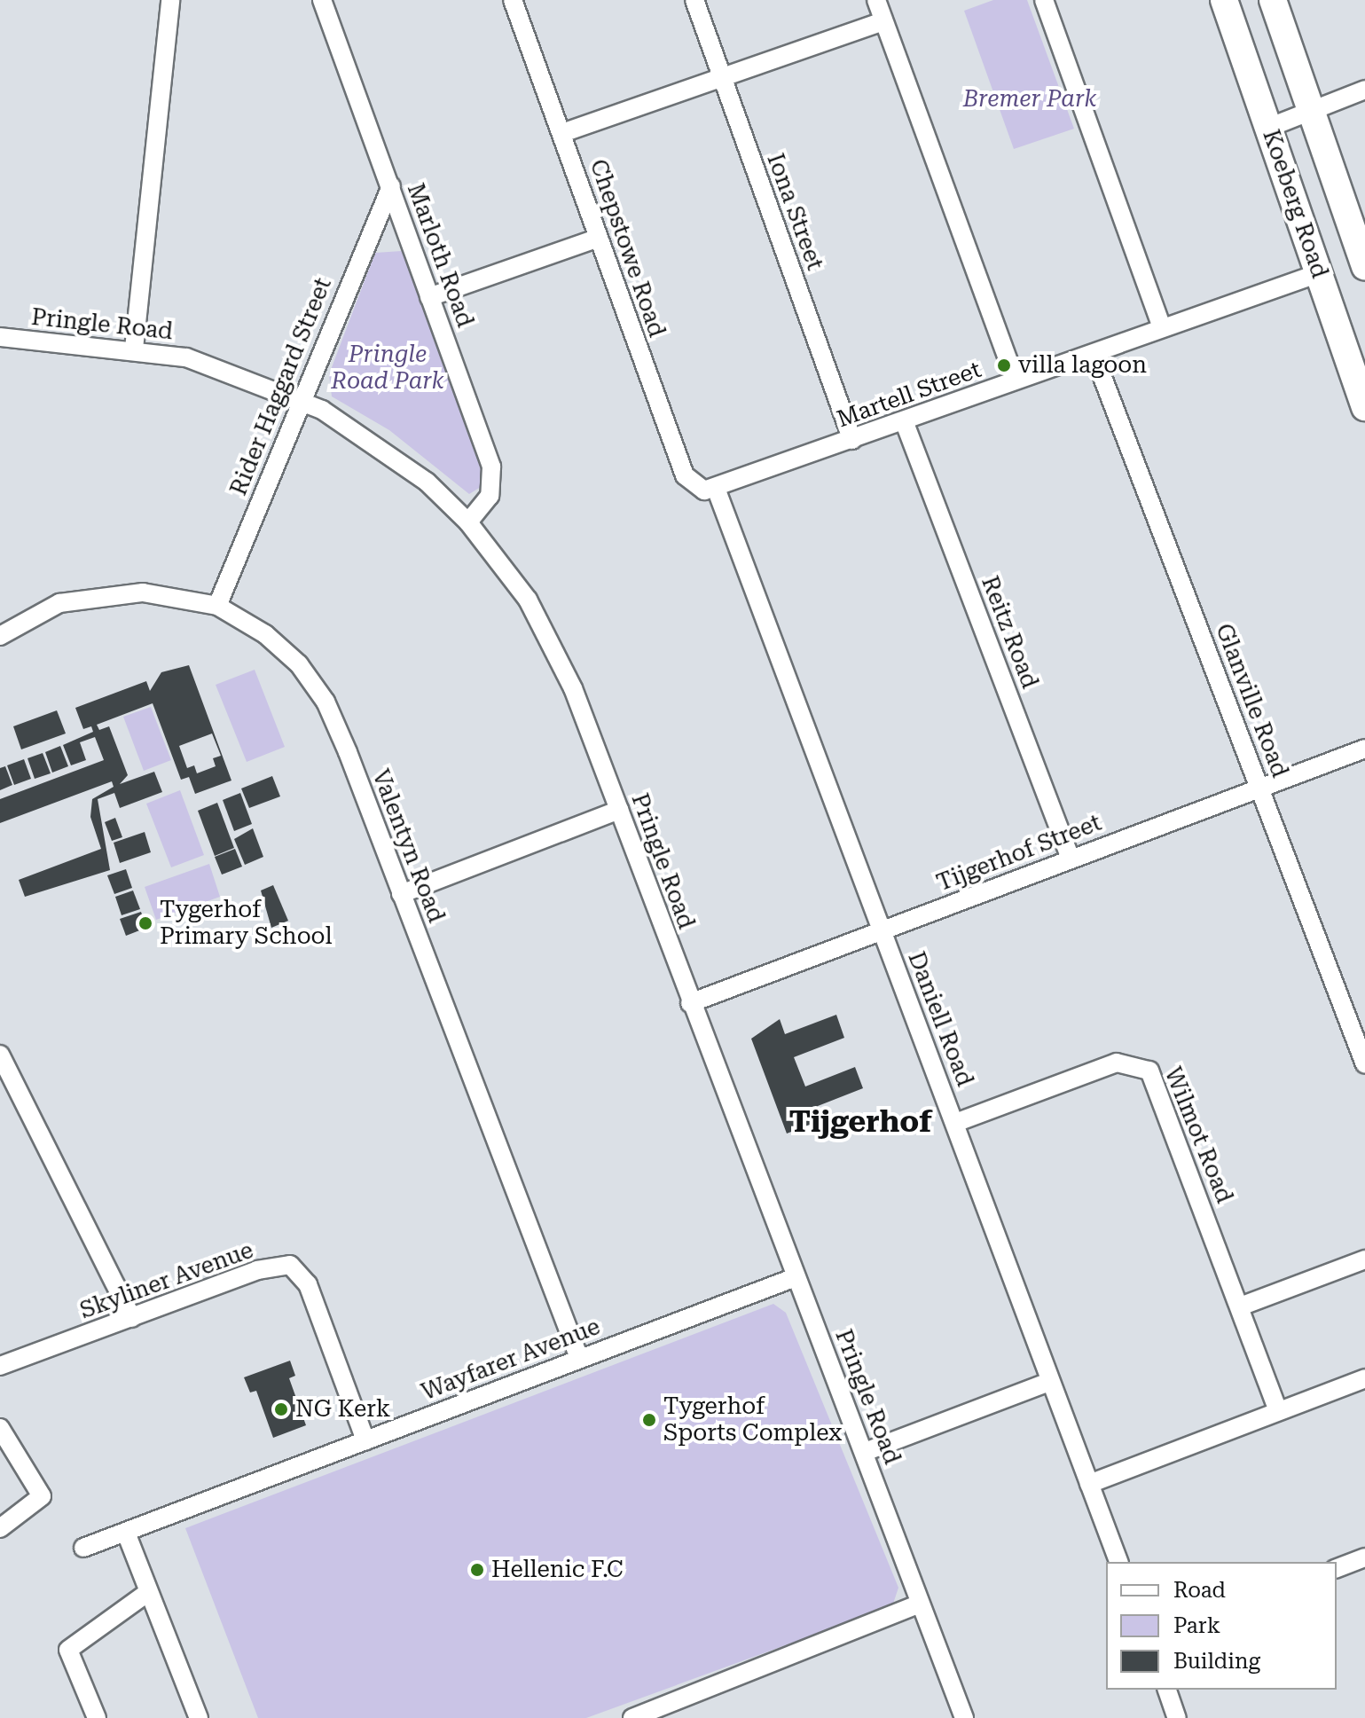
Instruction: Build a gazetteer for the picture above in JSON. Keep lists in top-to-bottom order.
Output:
{
  "streets": {
    "main road": ["Koeberg Road"],
    "street": [
      "Iona Street",
      "Chepstowe Road",
      "Marloth Road",
      "Pringle Road",
      "Rider Haggard Street",
      "Martell Street",
      "Reitz Road",
      "Glanville Road",
      "Valentyn Road",
      "Tijgerhof Street",
      "Daniell Road",
      "Wilmot Road",
      "Skyliner Avenue",
      "Wayfarer Avenue"
    ]
  },
  "crossings": [
    ["Koeberg Road", "Martell Street"],
    ["Iona Street", "Martell Street"],
    ["Chepstowe Road", "Martell Street"],
    ["Chepstowe Road", "Daniell Road"],
    ["Marloth Road", "Pringle Road"],
    ["Marloth Road", "Rider Haggard Street"],
    ["Pringle Road", "Rider Haggard Street"],
    ["Pringle Road", "Tijgerhof Street"],
    ["Pringle Road", "Wayfarer Avenue"],
    ["Rider Haggard Street", "Valentyn Road"],
    ["Martell Street", "Reitz Road"],
    ["Martell Street", "Glanville Road"],
    ["Martell Street", "Daniell Road"],
    ["Reitz Road", "Tijgerhof Street"],
    ["Glanville Road", "Tijgerhof Street"],
    ["Valentyn Road", "Wayfarer Avenue"],
    ["Tijgerhof Street", "Daniell Road"],
    ["Daniell Road", "Wilmot Road"],
    ["Skyliner Avenue", "Wayfarer Avenue"]
  ],
  "districts": ["Tijgerhof"],
  "parks": ["Bremer Park", "Pringle Road Park"],
  "places": [
    "villa lagoon",
    "Tygerhof Primary School",
    "NG Kerk",
    "Tygerhof Sports Complex",
    "Hellenic F.C"
  ],
  "legend": ["Road", "Park", "Building"]
}
